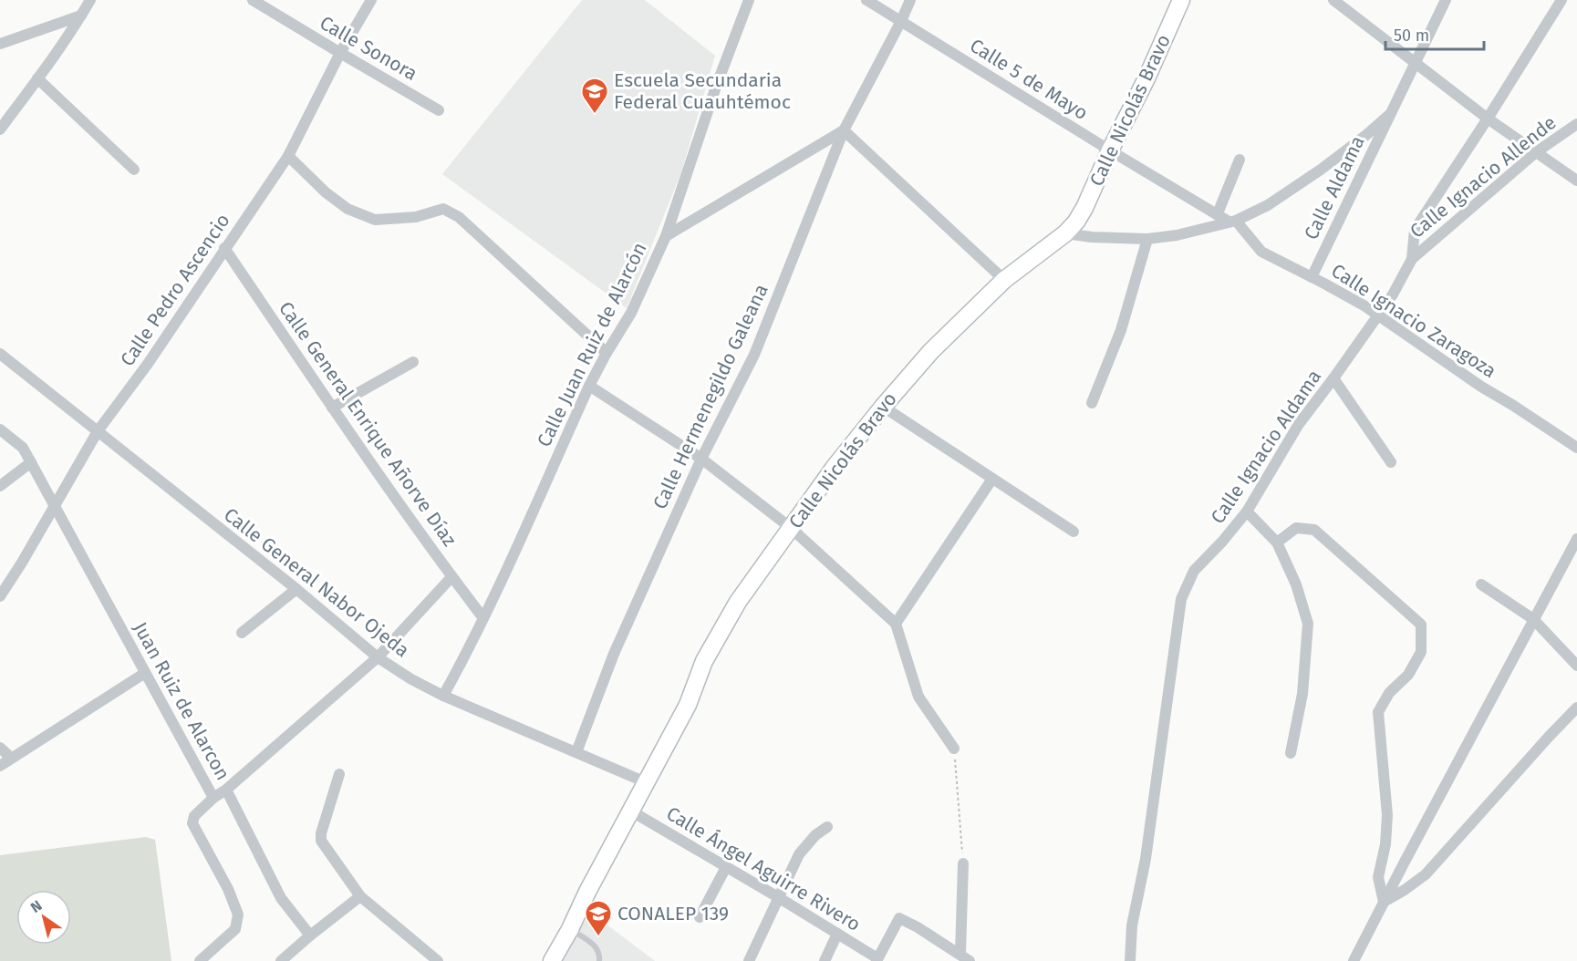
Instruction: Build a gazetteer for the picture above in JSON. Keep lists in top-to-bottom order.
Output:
{
  "streets": {
    "street": [
      "Calle Sonora",
      "Calle 5 de Mayo",
      "Calle Nicolás Bravo",
      "Calle Ignacio Allende",
      "Calle Aldama",
      "Calle Pedro Ascencio",
      "Calle Ignacio Zaragoza",
      "Calle Juan Ruiz de Alarcón",
      "Calle Hermenegildo Galeana",
      "Calle General Enrique Añorve Díaz",
      "Calle Ignacio Aldama",
      "Calle General Nabor Ojeda",
      "Juan Ruiz de Alarcon",
      "Calle Ángel Aguirre Rivero"
    ]
  },
  "crossings": [
    ["Calle Sonora", "Calle Pedro Ascencio"],
    ["Calle 5 de Mayo", "Calle Nicolás Bravo"],
    ["Calle 5 de Mayo", "Calle Ignacio Zaragoza"],
    ["Calle 5 de Mayo", "Calle Hermenegildo Galeana"],
    ["Calle Nicolás Bravo", "Calle General Nabor Ojeda"],
    ["Calle Nicolás Bravo", "Calle Ángel Aguirre Rivero"],
    ["Calle Ignacio Allende", "Calle Ignacio Aldama"],
    ["Calle Aldama", "Calle Ignacio Zaragoza"],
    ["Calle Pedro Ascencio", "Calle General Enrique Añorve Díaz"],
    ["Calle Pedro Ascencio", "Calle General Nabor Ojeda"],
    ["Calle Pedro Ascencio", "Juan Ruiz de Alarcon"],
    ["Calle Ignacio Zaragoza", "Calle Ignacio Aldama"],
    ["Calle Juan Ruiz de Alarcón", "Calle General Enrique Añorve Díaz"],
    ["Calle Juan Ruiz de Alarcón", "Calle General Nabor Ojeda"],
    ["Calle Hermenegildo Galeana", "Calle General Nabor Ojeda"],
    ["Calle General Enrique Añorve Díaz", "Juan Ruiz de Alarcon"],
    ["Calle General Nabor Ojeda", "Juan Ruiz de Alarcon"]
  ],
  "places": {
    "school or university": ["Escuela Secundaria Federal Cuauhtémoc", "CONALEP 139"]
  },
  "scale_bar": "50 m",
  "north": "top left"
}
